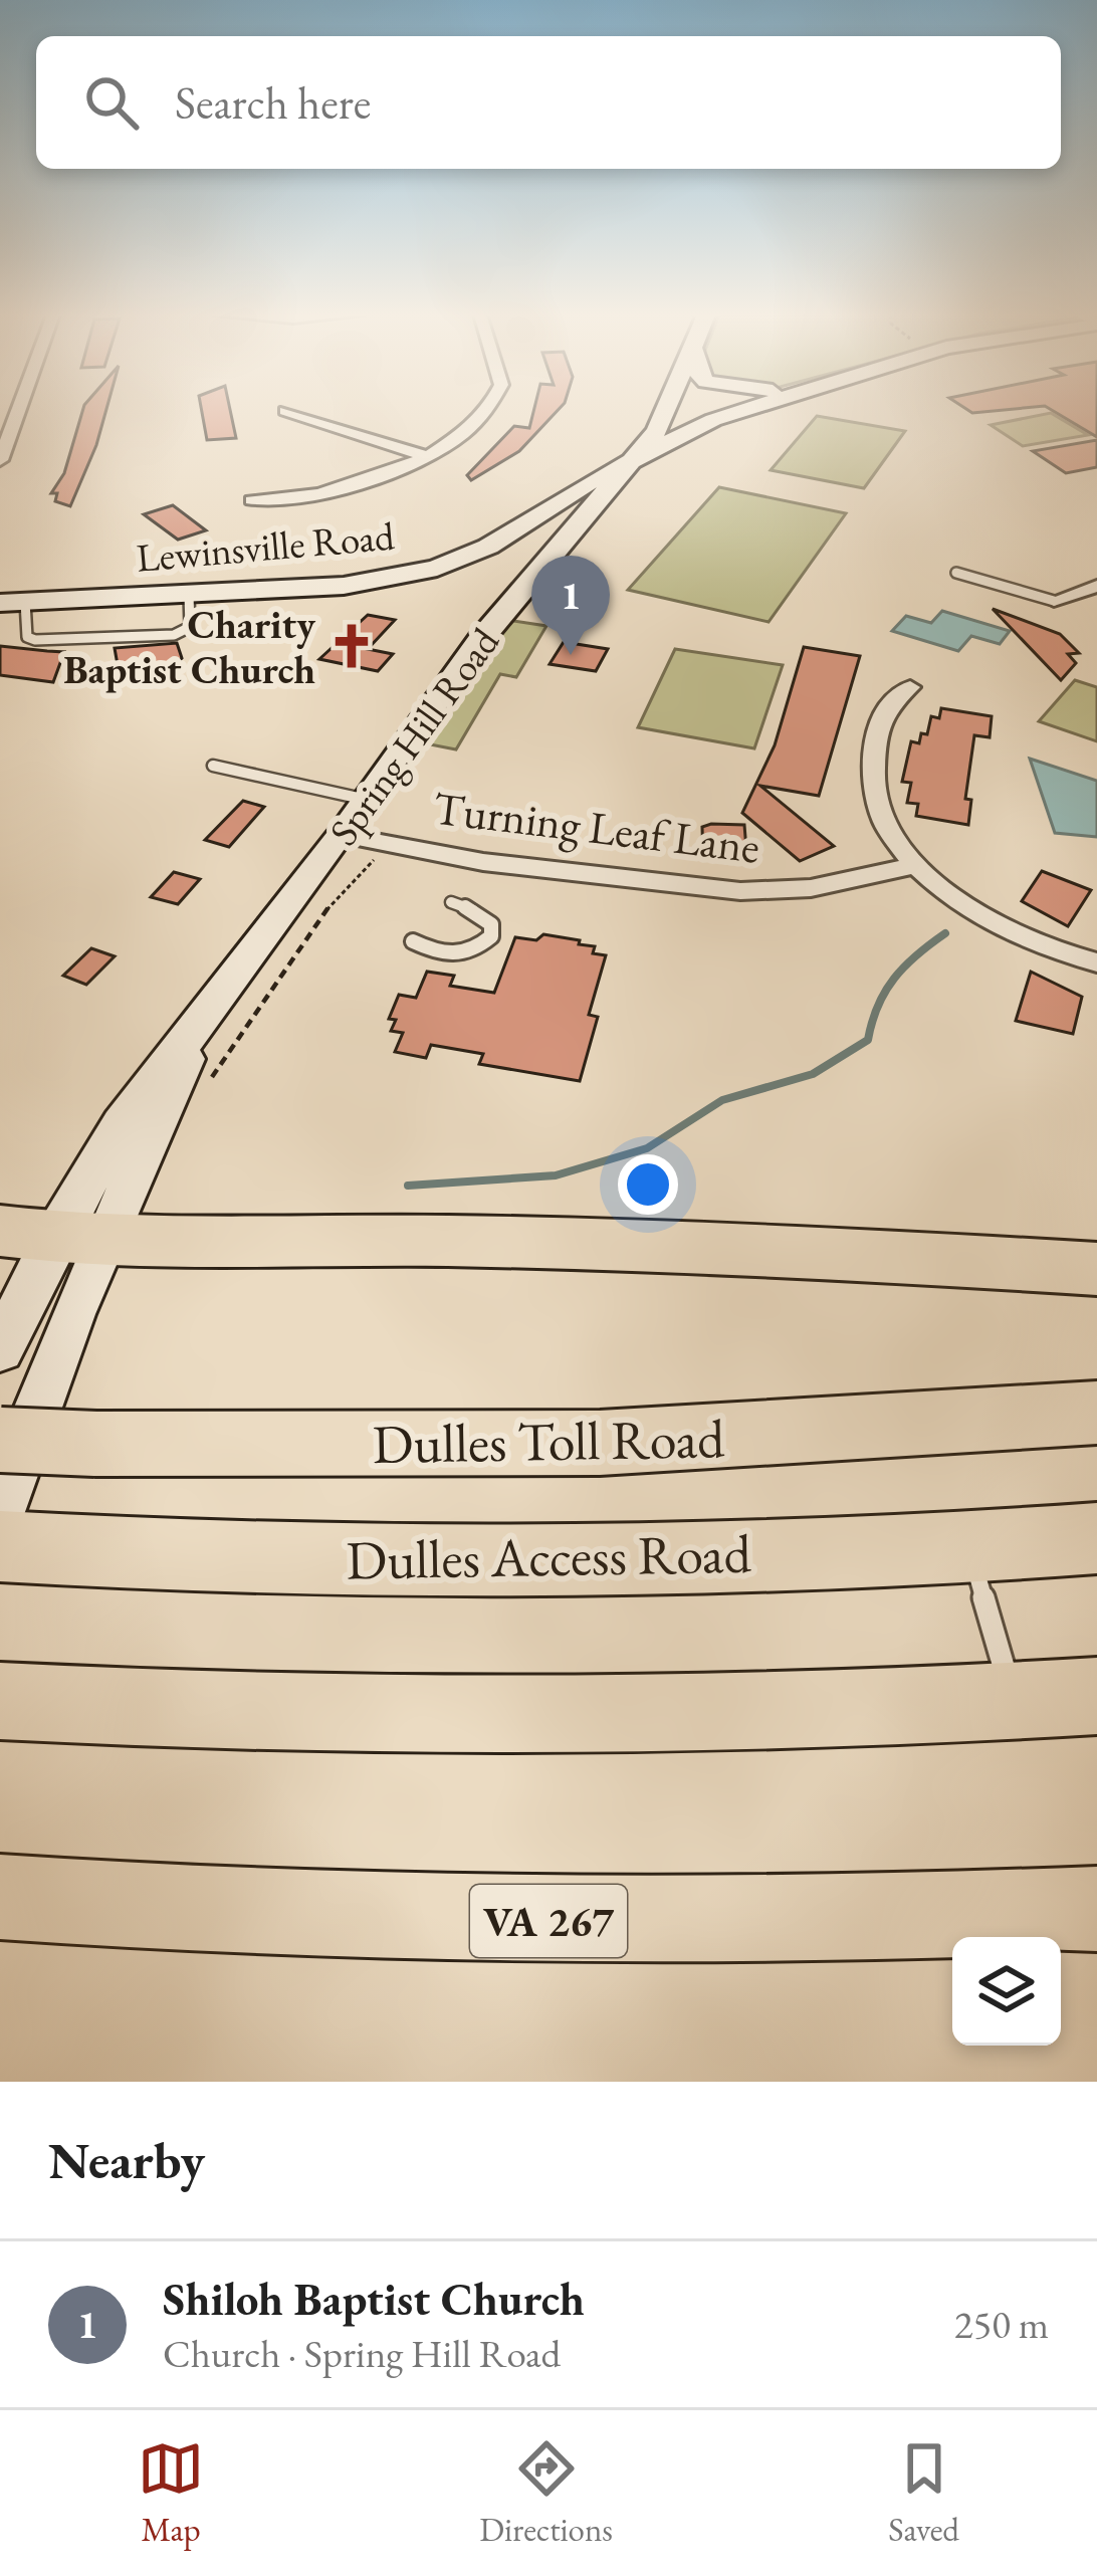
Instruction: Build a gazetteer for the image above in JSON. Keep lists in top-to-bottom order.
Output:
{
  "streets": {
    "highway": ["Dulles Toll Road", "Dulles Access Road", "VA 267"],
    "main road": ["Lewinsville Road", "Spring Hill Road"],
    "street": ["Turning Leaf Lane"]
  },
  "crossings": [
    ["Lewinsville Road", "Spring Hill Road"],
    ["Spring Hill Road", "Turning Leaf Lane"]
  ],
  "places": {
    "church": ["Charity Baptist Church"]
  },
  "page": {
    "search": "Search here",
    "pins": "1",
    "heading": "Nearby",
    "list": [
      {
        "mark": "1",
        "name": "Shiloh Baptist Church",
        "note": "Church · Spring Hill Road",
        "value": "250 m"
      }
    ],
    "nav": ["Map", "Directions", "Saved"]
  }
}
